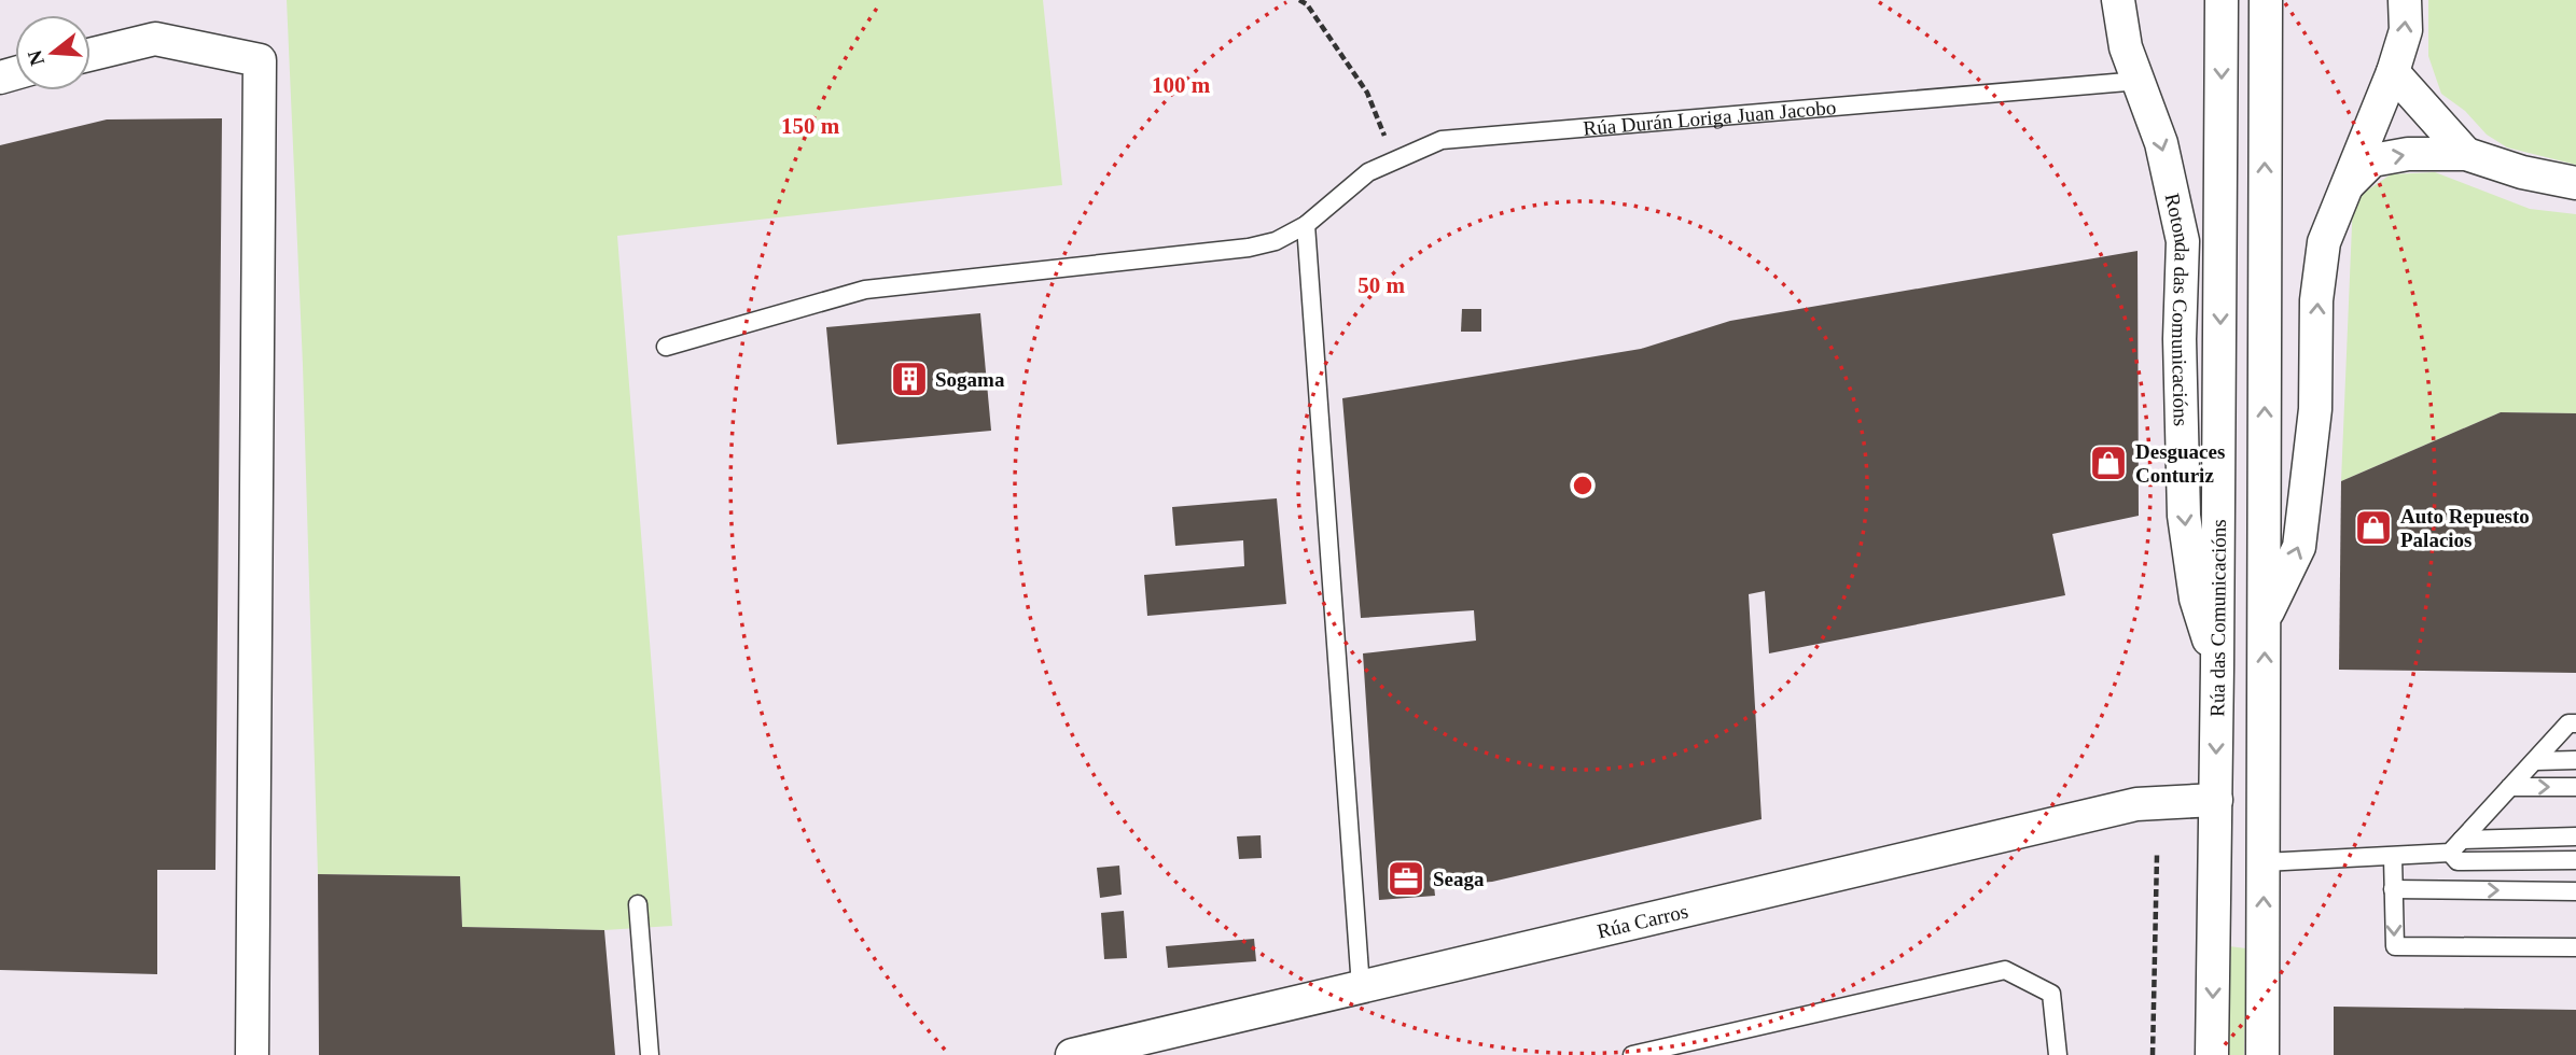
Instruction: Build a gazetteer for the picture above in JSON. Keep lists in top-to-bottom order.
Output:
{
  "streets": {
    "street": ["Rotonda das Comunicacións", "Rúa das Comunicacións", "Rúa Carros"],
    "lane": ["Rúa Durán Loriga Juan Jacobo"]
  },
  "crossings": [
    ["Rúa Durán Loriga Juan Jacobo", "Rotonda das Comunicacións"],
    ["Rotonda das Comunicacións", "Rúa das Comunicacións"],
    ["Rúa das Comunicacións", "Rúa Carros"]
  ],
  "places": {
    "building": ["Sogama"],
    "shop": ["Desguaces Conturiz", "Auto Repuesto Palacios"],
    "office": ["Seaga"]
  },
  "north": "left",
  "rings": ["100 m", "150 m", "50 m"]
}
